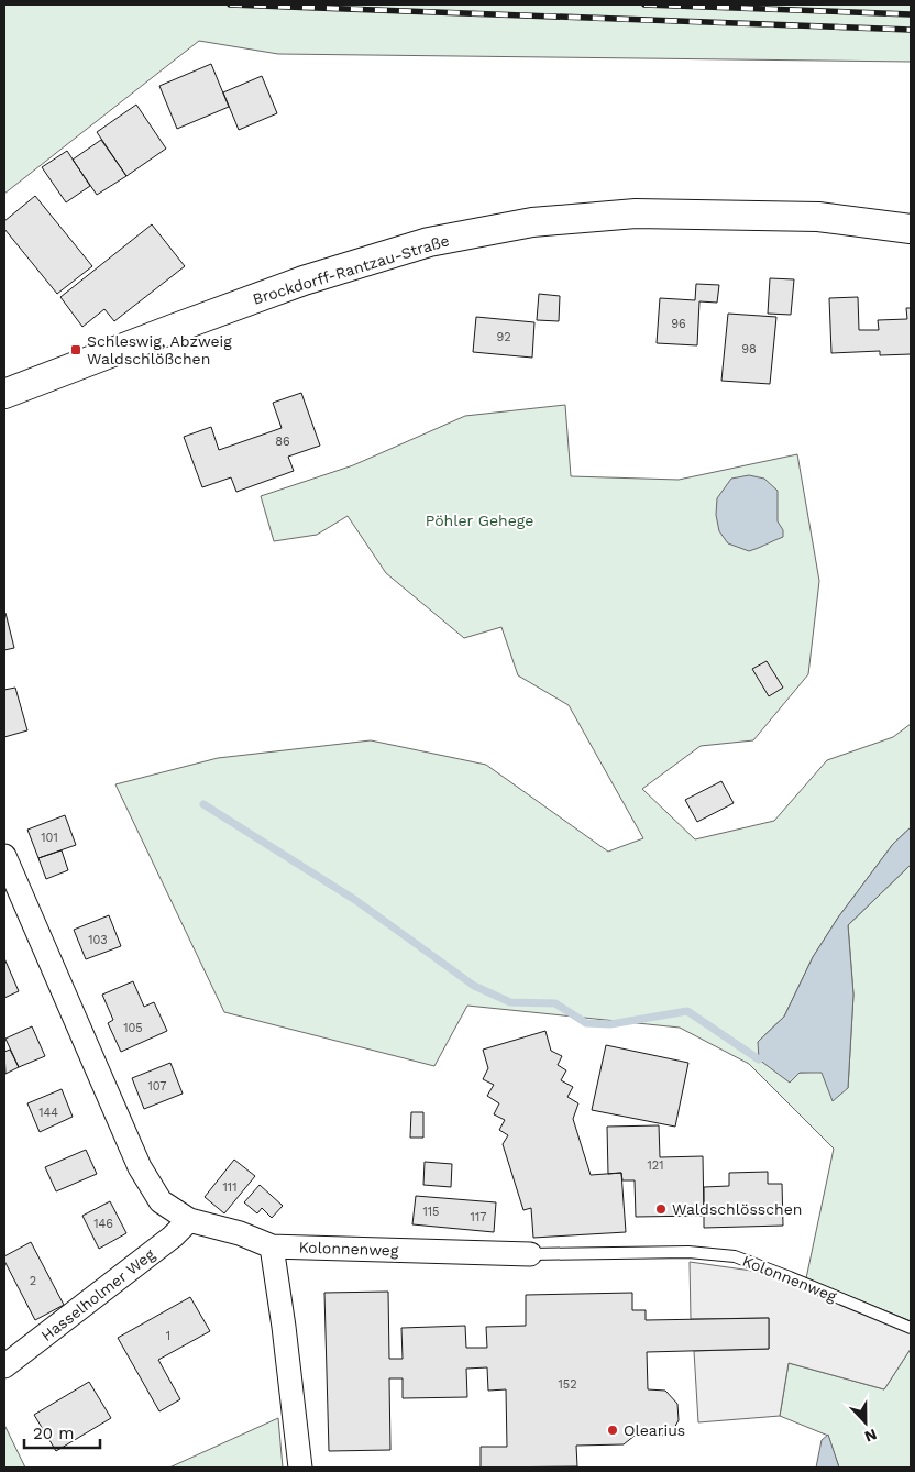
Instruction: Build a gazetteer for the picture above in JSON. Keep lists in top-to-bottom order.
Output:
{
  "streets": {
    "street": ["Brockdorff-Rantzau-Straße", "Kolonnenweg", "Hasselholmer Weg"]
  },
  "crossings": [
    ["Kolonnenweg", "Hasselholmer Weg"]
  ],
  "parks": ["Pöhler Gehege"],
  "places": {
    "transit": ["Schleswig, Abzweig Waldschlößchen"],
    "other": ["Waldschlösschen", "Olearius"]
  },
  "house_numbers": [
    "96",
    "92",
    "98",
    "86",
    "101",
    "103",
    "105",
    "107",
    "144",
    "121",
    "111",
    "115",
    "117",
    "146",
    "2",
    "1",
    "152"
  ],
  "scale_bar": "20 m",
  "north": "bottom"
}
